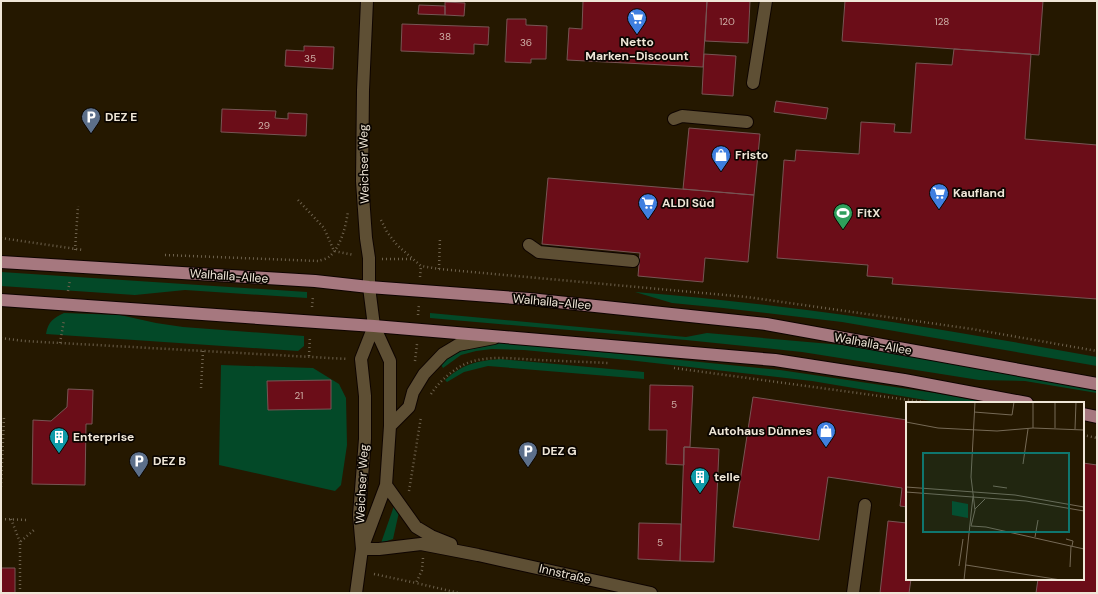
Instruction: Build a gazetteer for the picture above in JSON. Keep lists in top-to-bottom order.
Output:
{
  "streets": {
    "main road": ["Walhalla-Allee"],
    "street": ["Weichser Weg", "Innstraße"]
  },
  "crossings": [
    ["Weichser Weg", "Walhalla-Allee"],
    ["Weichser Weg", "Innstraße"]
  ],
  "places": {
    "supermarket": ["Netto Marken-Discount", "Kaufland", "ALDI Süd"],
    "parking": ["DEZ E", "DEZ G", "DEZ B"],
    "shop": ["Fristo", "Autohaus Dünnes"],
    "sports": ["FitX"],
    "building": ["Enterprise", "telle"]
  },
  "house_numbers": [
    "120",
    "128",
    "38",
    "36",
    "35",
    "29",
    "21",
    "5",
    "5"
  ]
}
